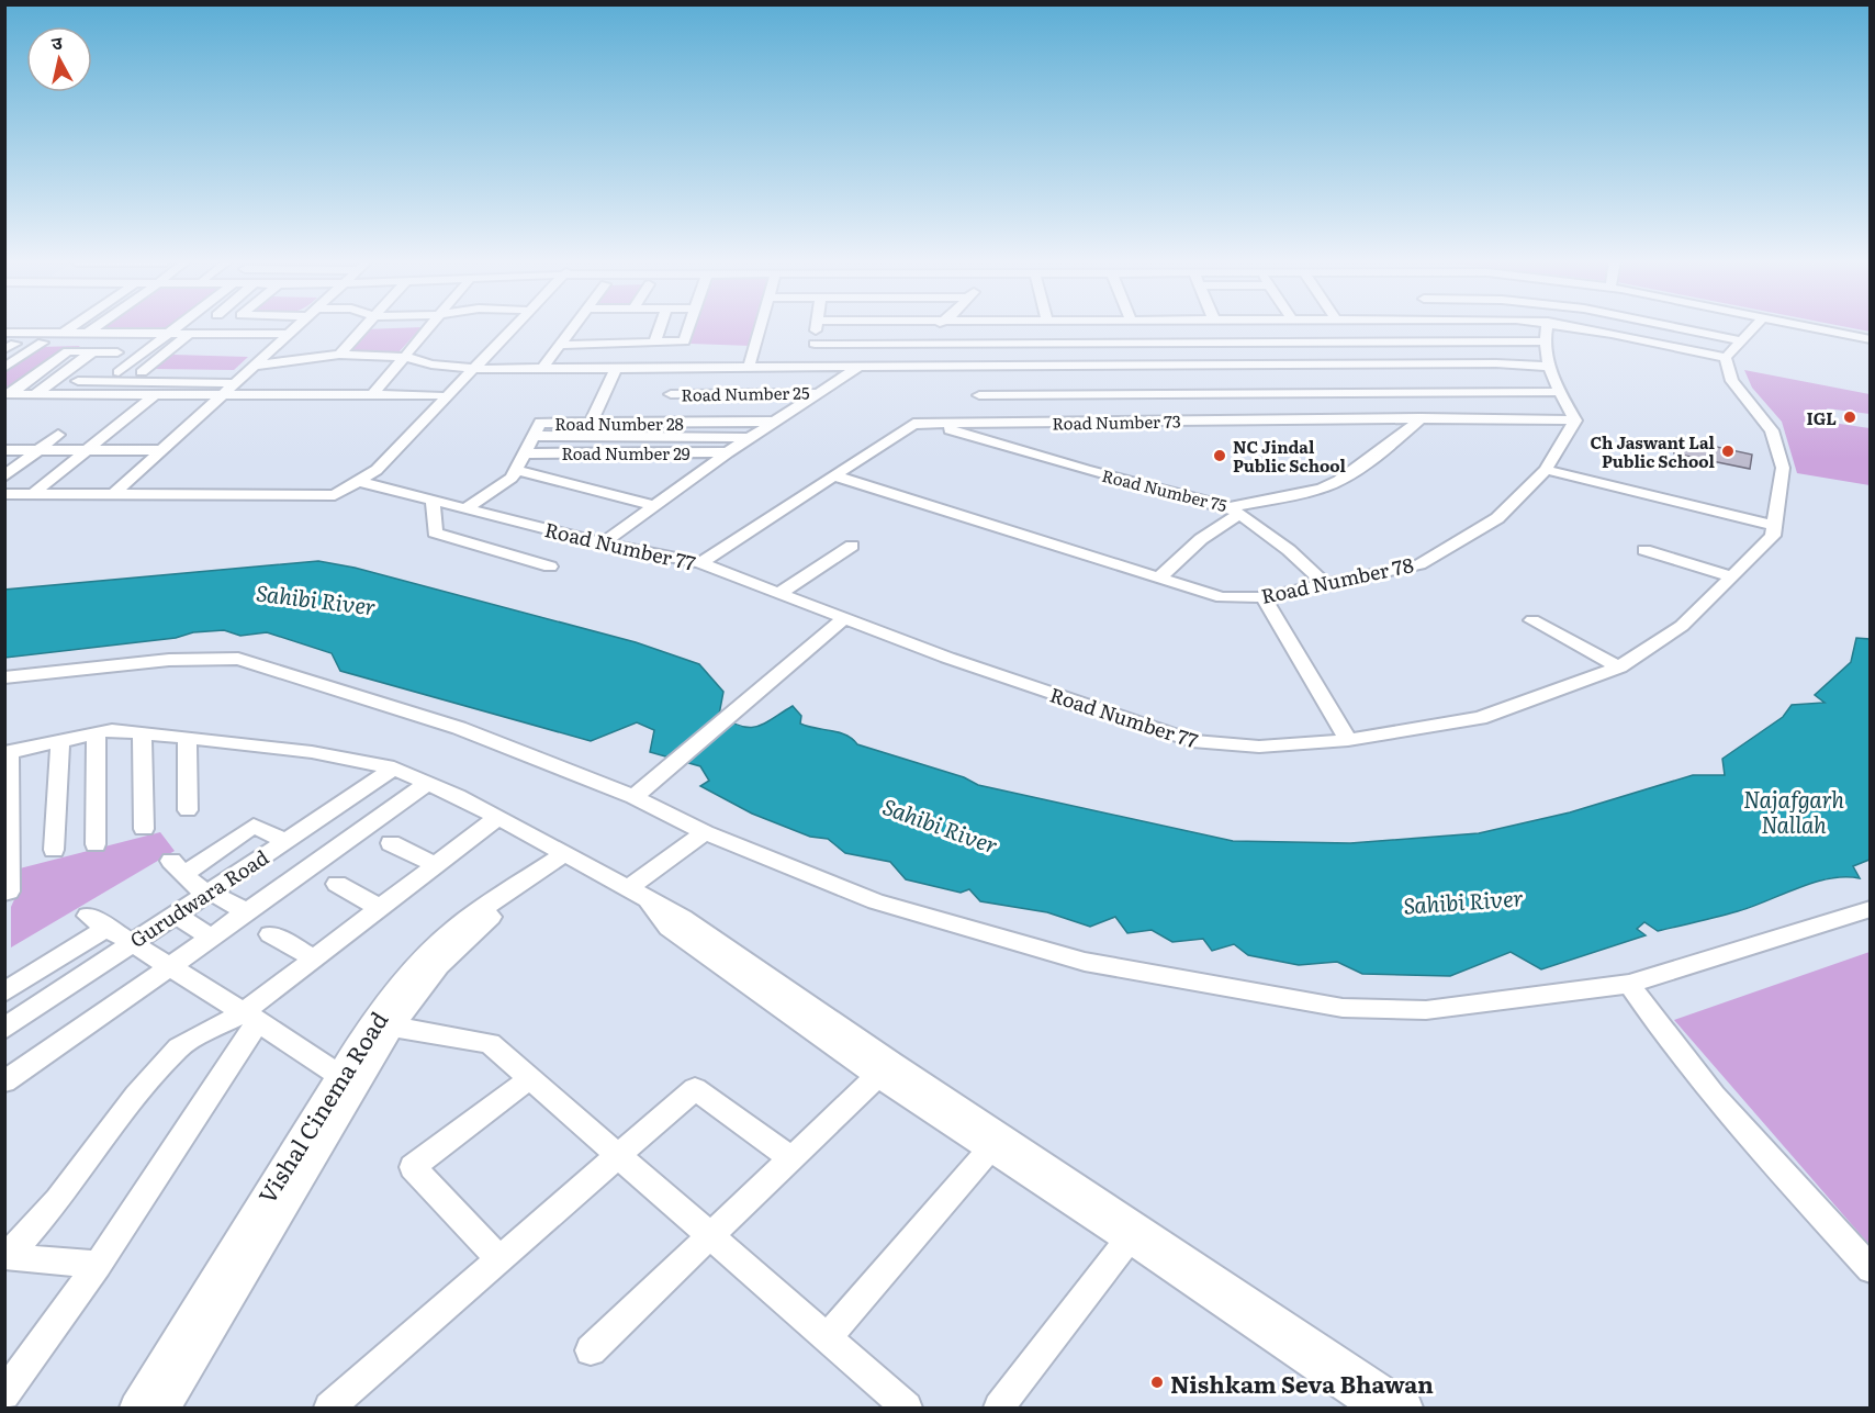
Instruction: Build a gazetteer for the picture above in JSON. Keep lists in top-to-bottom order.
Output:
{
  "streets": {
    "street": [
      "Road Number 25",
      "Road Number 73",
      "Road Number 28",
      "Road Number 29",
      "Road Number 75",
      "Road Number 77",
      "Road Number 78",
      "Gurudwara Road",
      "Vishal Cinema Road"
    ]
  },
  "crossings": [
    ["Road Number 25", "Road Number 28"],
    ["Road Number 73", "Road Number 75"],
    ["Road Number 73", "Road Number 77"],
    ["Road Number 73", "Road Number 78"],
    ["Road Number 28", "Road Number 29"],
    ["Road Number 28", "Road Number 77"]
  ],
  "water": ["Sahibi River", "Najafgarh Nallah"],
  "places": [
    "IGL",
    "Ch Jaswant Lal Public School",
    "NC Jindal Public School",
    "Nishkam Seva Bhawan"
  ],
  "north": "top"
}
